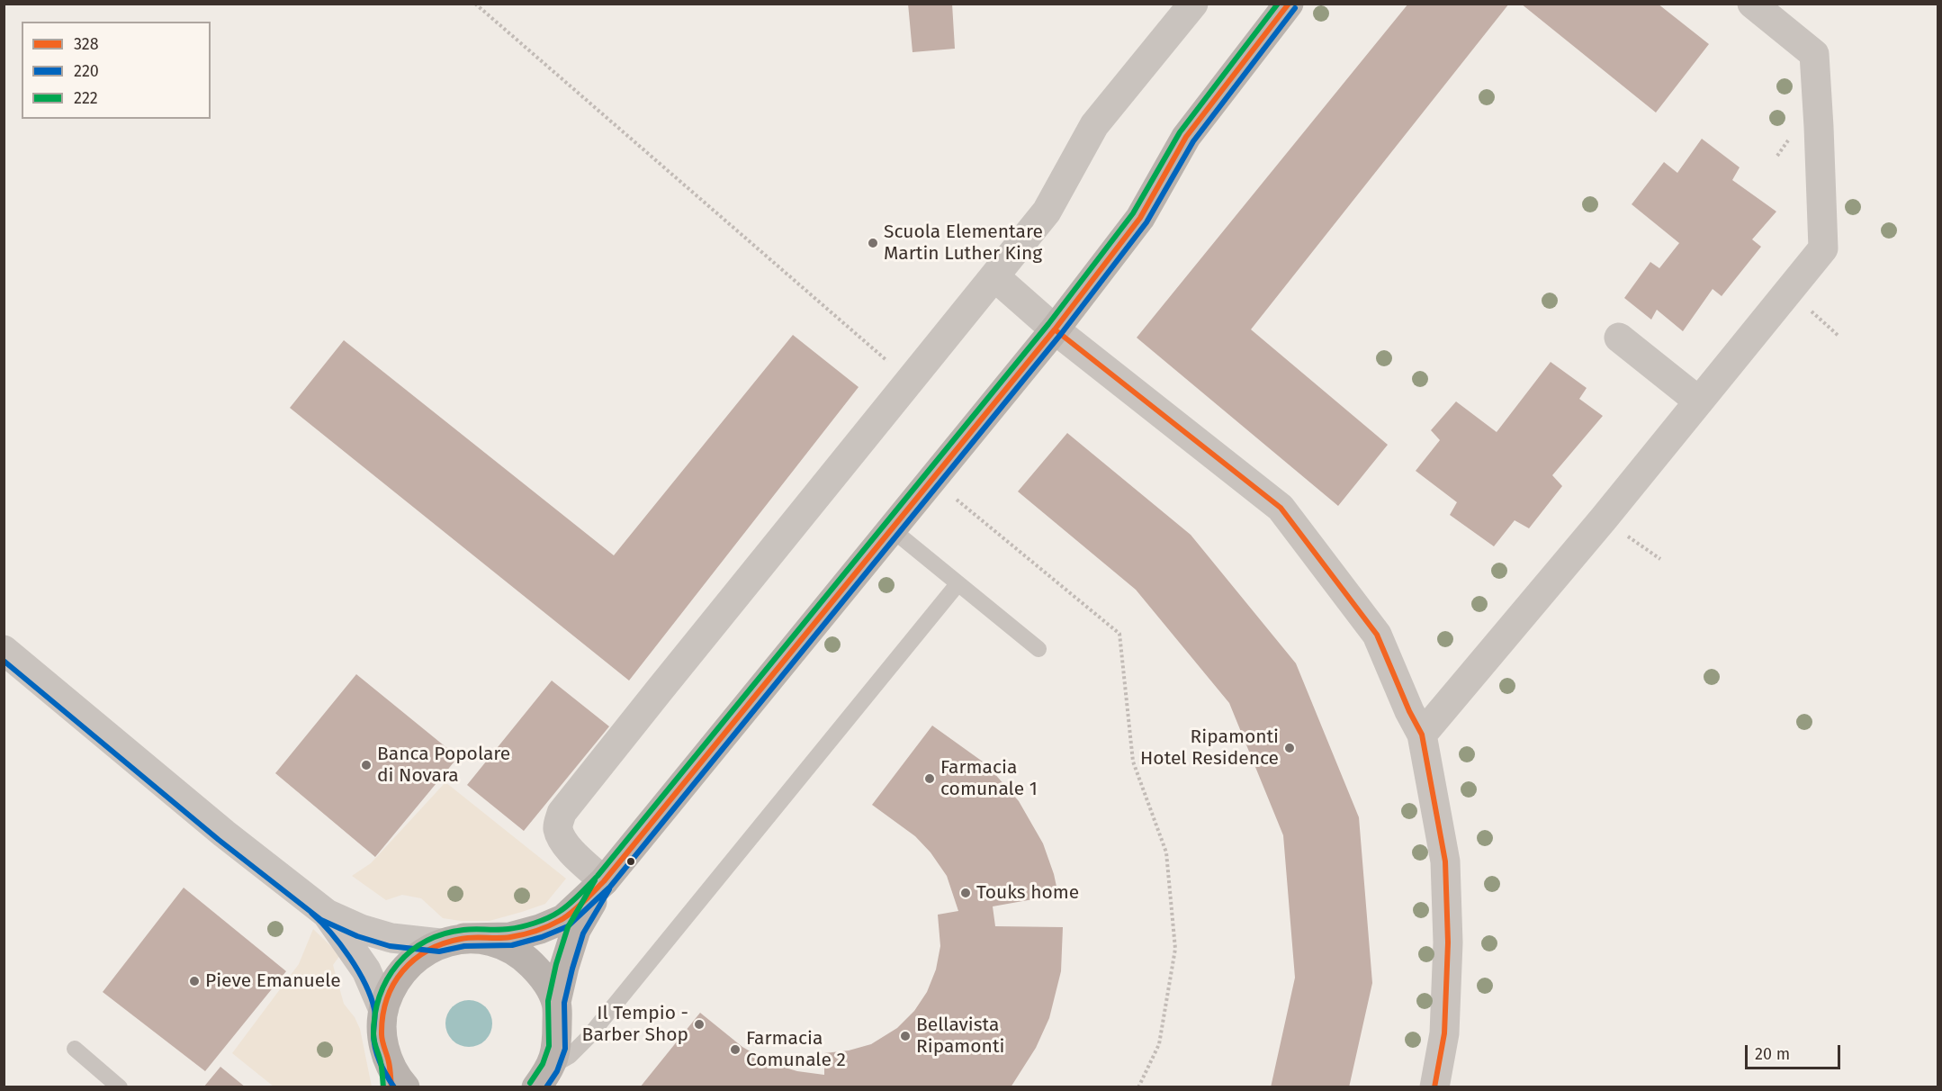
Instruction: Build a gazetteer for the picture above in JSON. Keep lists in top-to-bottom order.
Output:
{
  "places": [
    "Scuola Elementare Martin Luther King",
    "Ripamonti Hotel Residence",
    "Banca Popolare di Novara",
    "Farmacia comunale 1",
    "Touks home",
    "Pieve Emanuele",
    "Il Tempio - Barber Shop",
    "Bellavista Ripamonti",
    "Farmacia Comunale 2"
  ],
  "lines": ["transit line 328", "transit line 222", "transit line 220"],
  "legend": ["328", "220", "222"],
  "scale_bar": "20 m"
}
